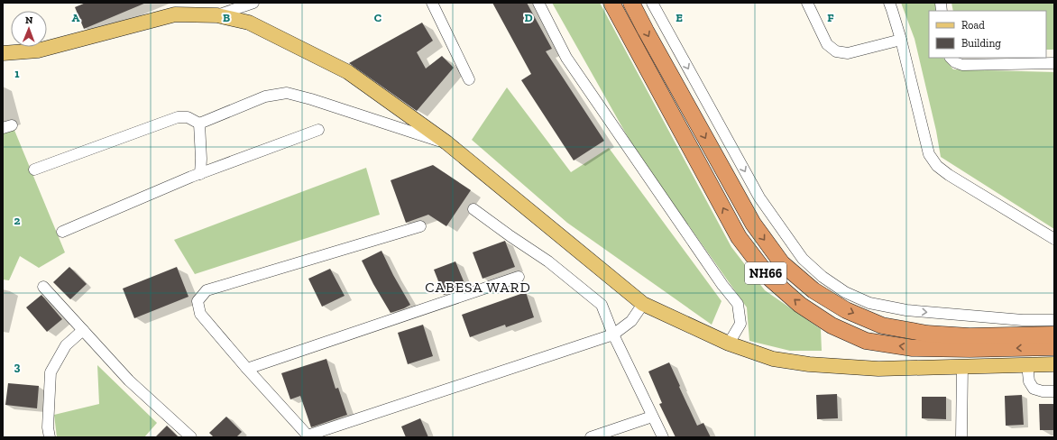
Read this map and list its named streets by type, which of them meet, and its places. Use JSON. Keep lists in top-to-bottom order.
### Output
{
  "streets": {
    "highway": ["NH66"]
  },
  "districts": ["CABESA WARD"],
  "legend": ["Road", "Building"],
  "north": "top",
  "grid": {
    "columns": [
      "A",
      "B",
      "C",
      "D",
      "E",
      "F"
    ],
    "rows": ["1", "2", "3"]
  }
}
